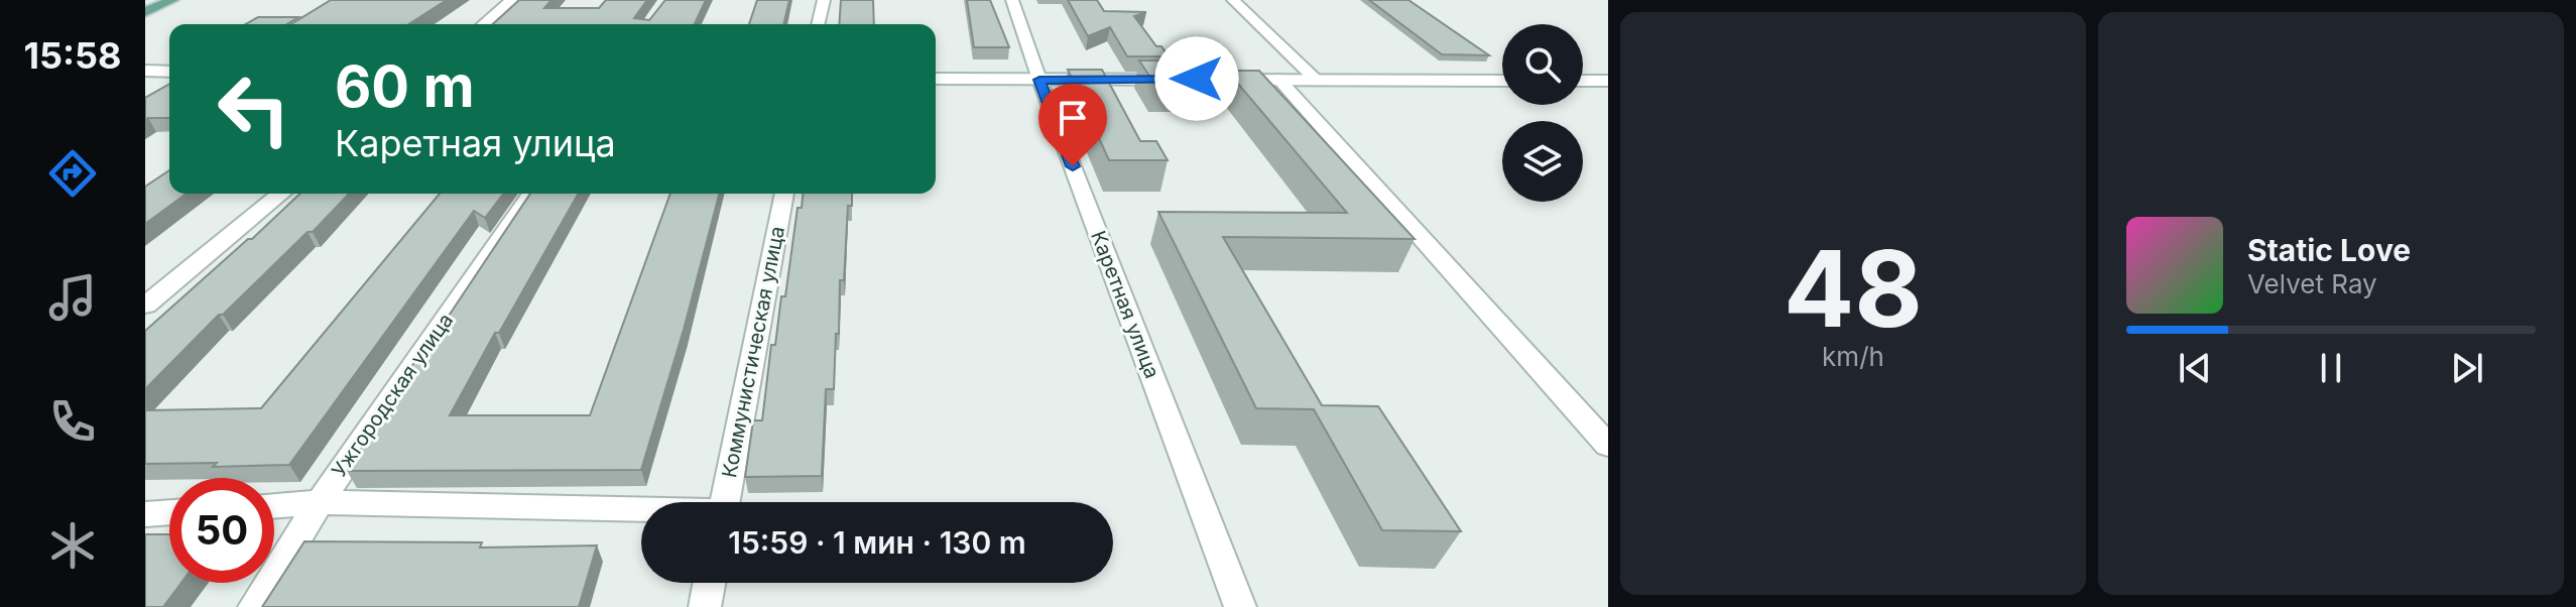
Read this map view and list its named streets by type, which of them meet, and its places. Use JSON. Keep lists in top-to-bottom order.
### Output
{
  "streets": {
    "street": ["Каретная улица", "Коммунистическая улица", "Ужгородская улица"]
  },
  "page": {
    "tabs": "15:58",
    "tile": ["48", "km/h"],
    "turn": ["60 m", "Каретная улица"],
    "song": ["Static Love", "Velvet Ray"],
    "limit": "50",
    "trip": "15:59 · 1 мин · 130 m"
  }
}
